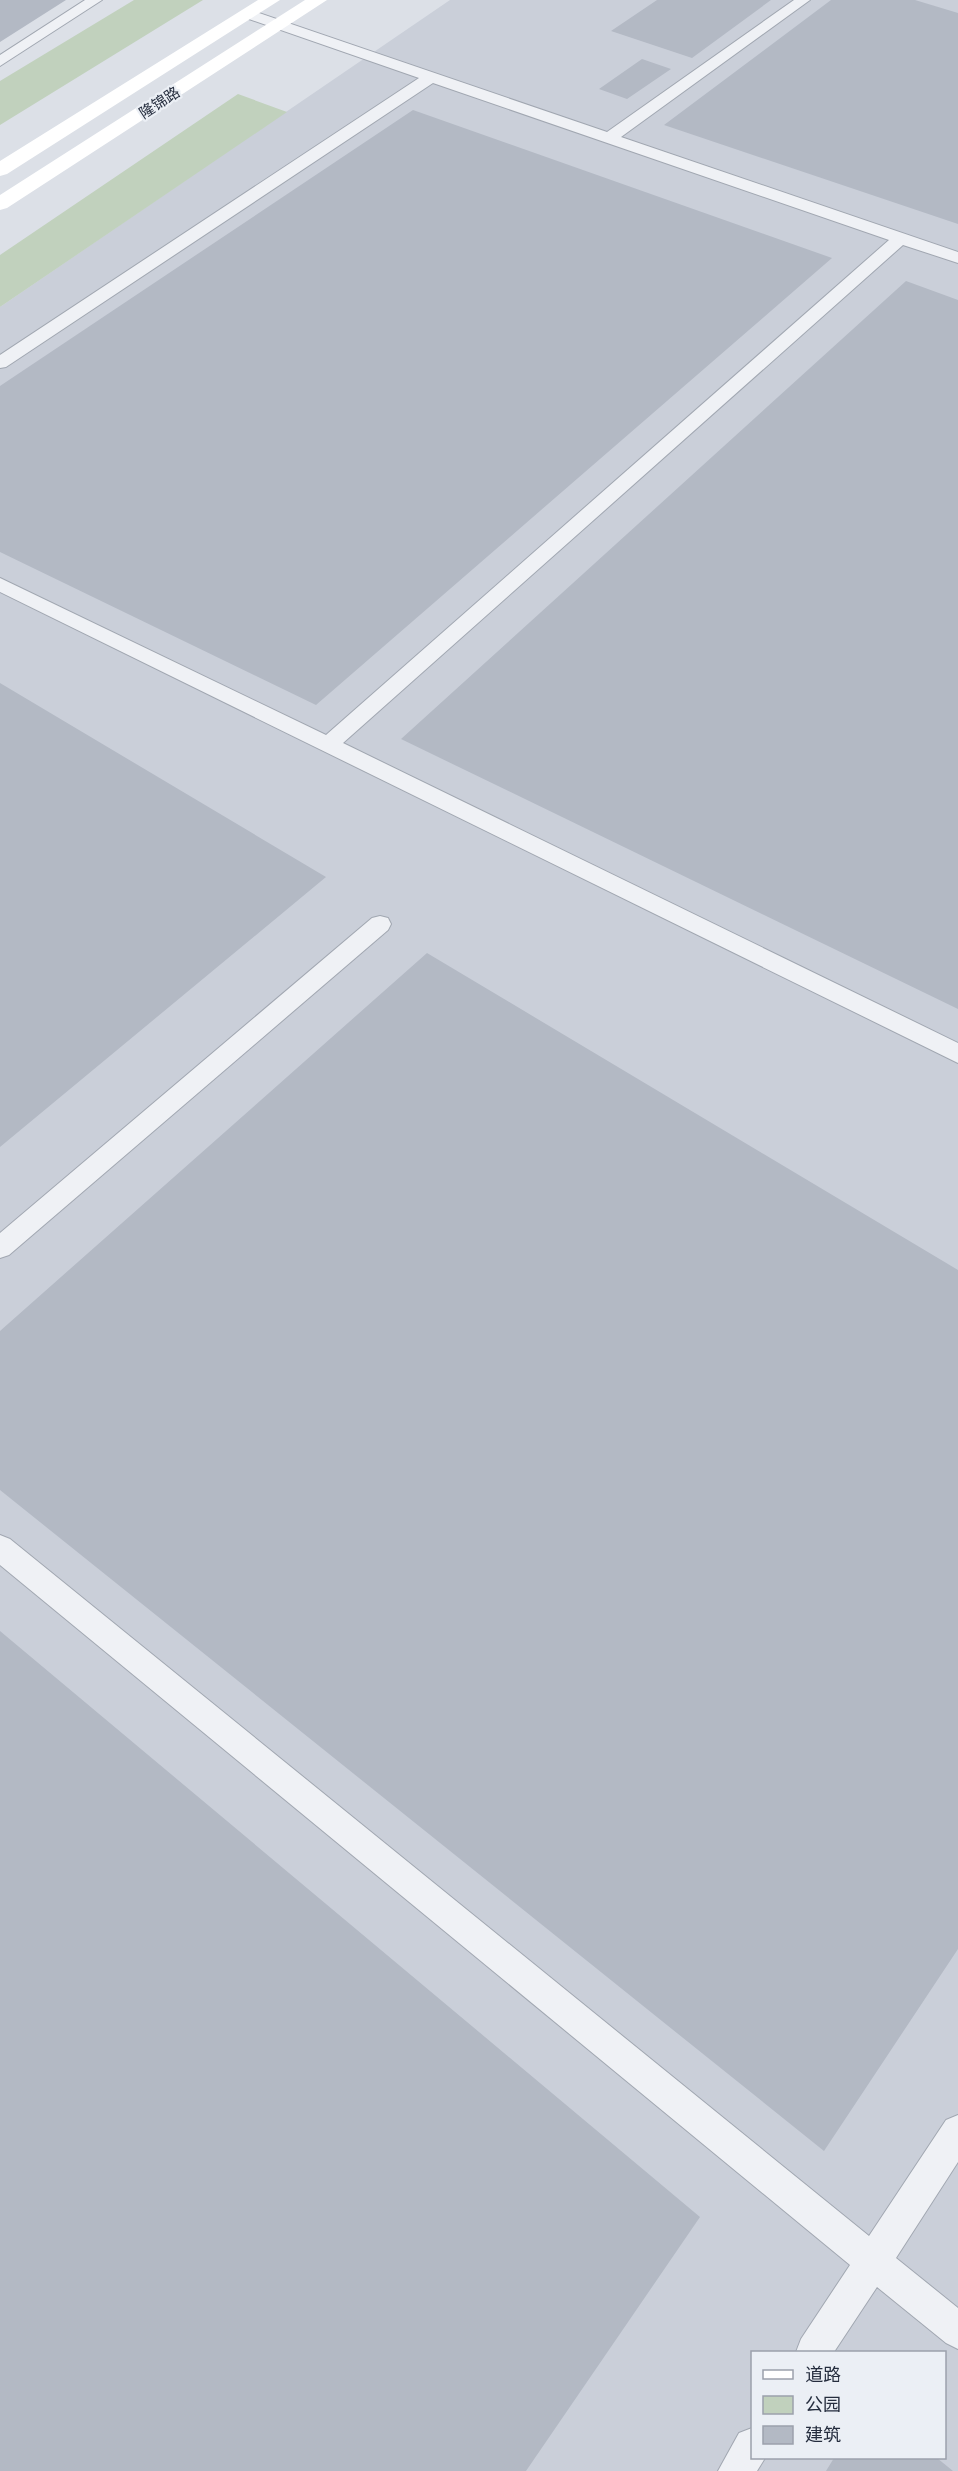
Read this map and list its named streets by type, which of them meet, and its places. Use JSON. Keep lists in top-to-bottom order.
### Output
{
  "streets": {
    "main road": ["隆锦路"]
  },
  "legend": ["道路", "公园", "建筑"]
}
